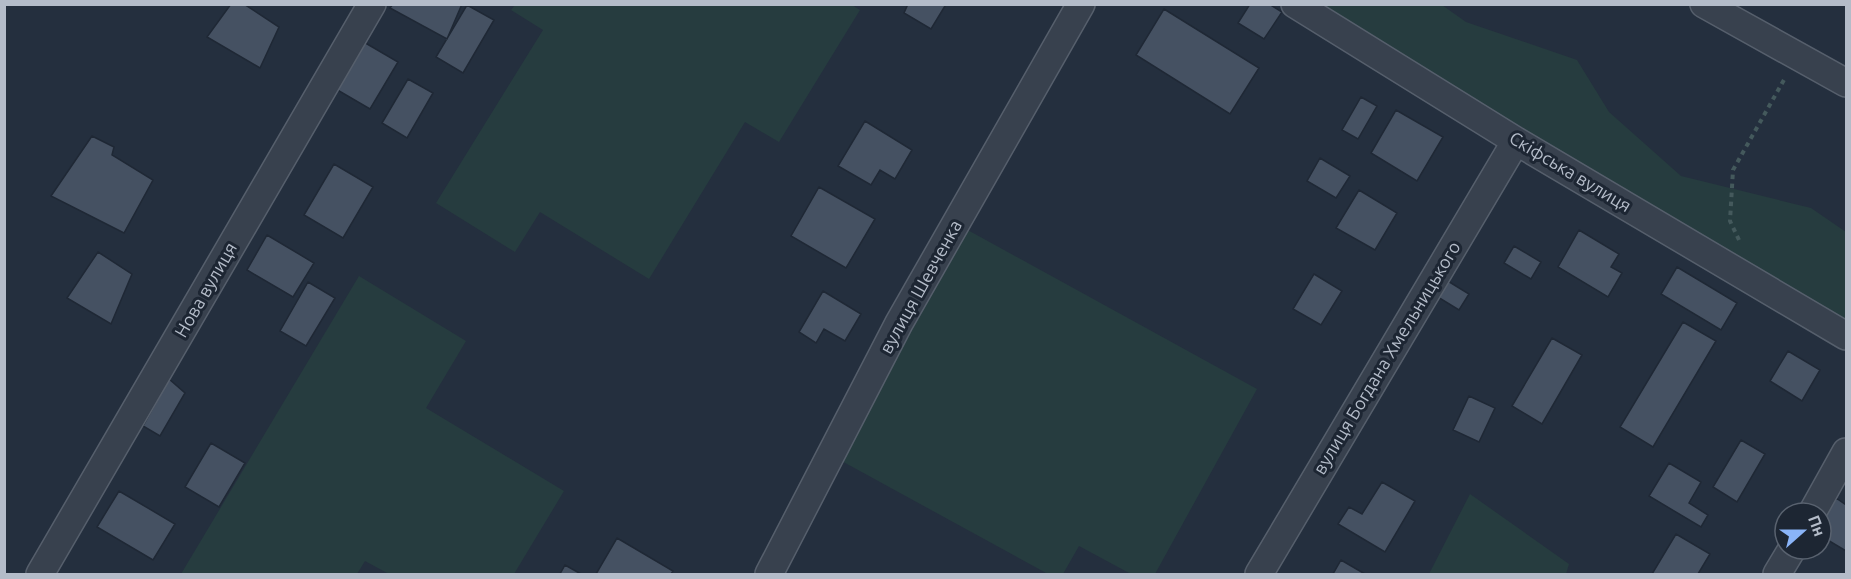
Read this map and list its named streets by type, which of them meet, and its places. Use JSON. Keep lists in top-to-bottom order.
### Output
{
  "streets": {
    "street": [
      "Скіфська вулиця",
      "вулиця Шевченка",
      "Нова вулиця",
      "вулиця Богдана Хмельницького"
    ]
  },
  "crossings": [
    ["Скіфська вулиця", "вулиця Богдана Хмельницького"]
  ],
  "north": "right"
}
